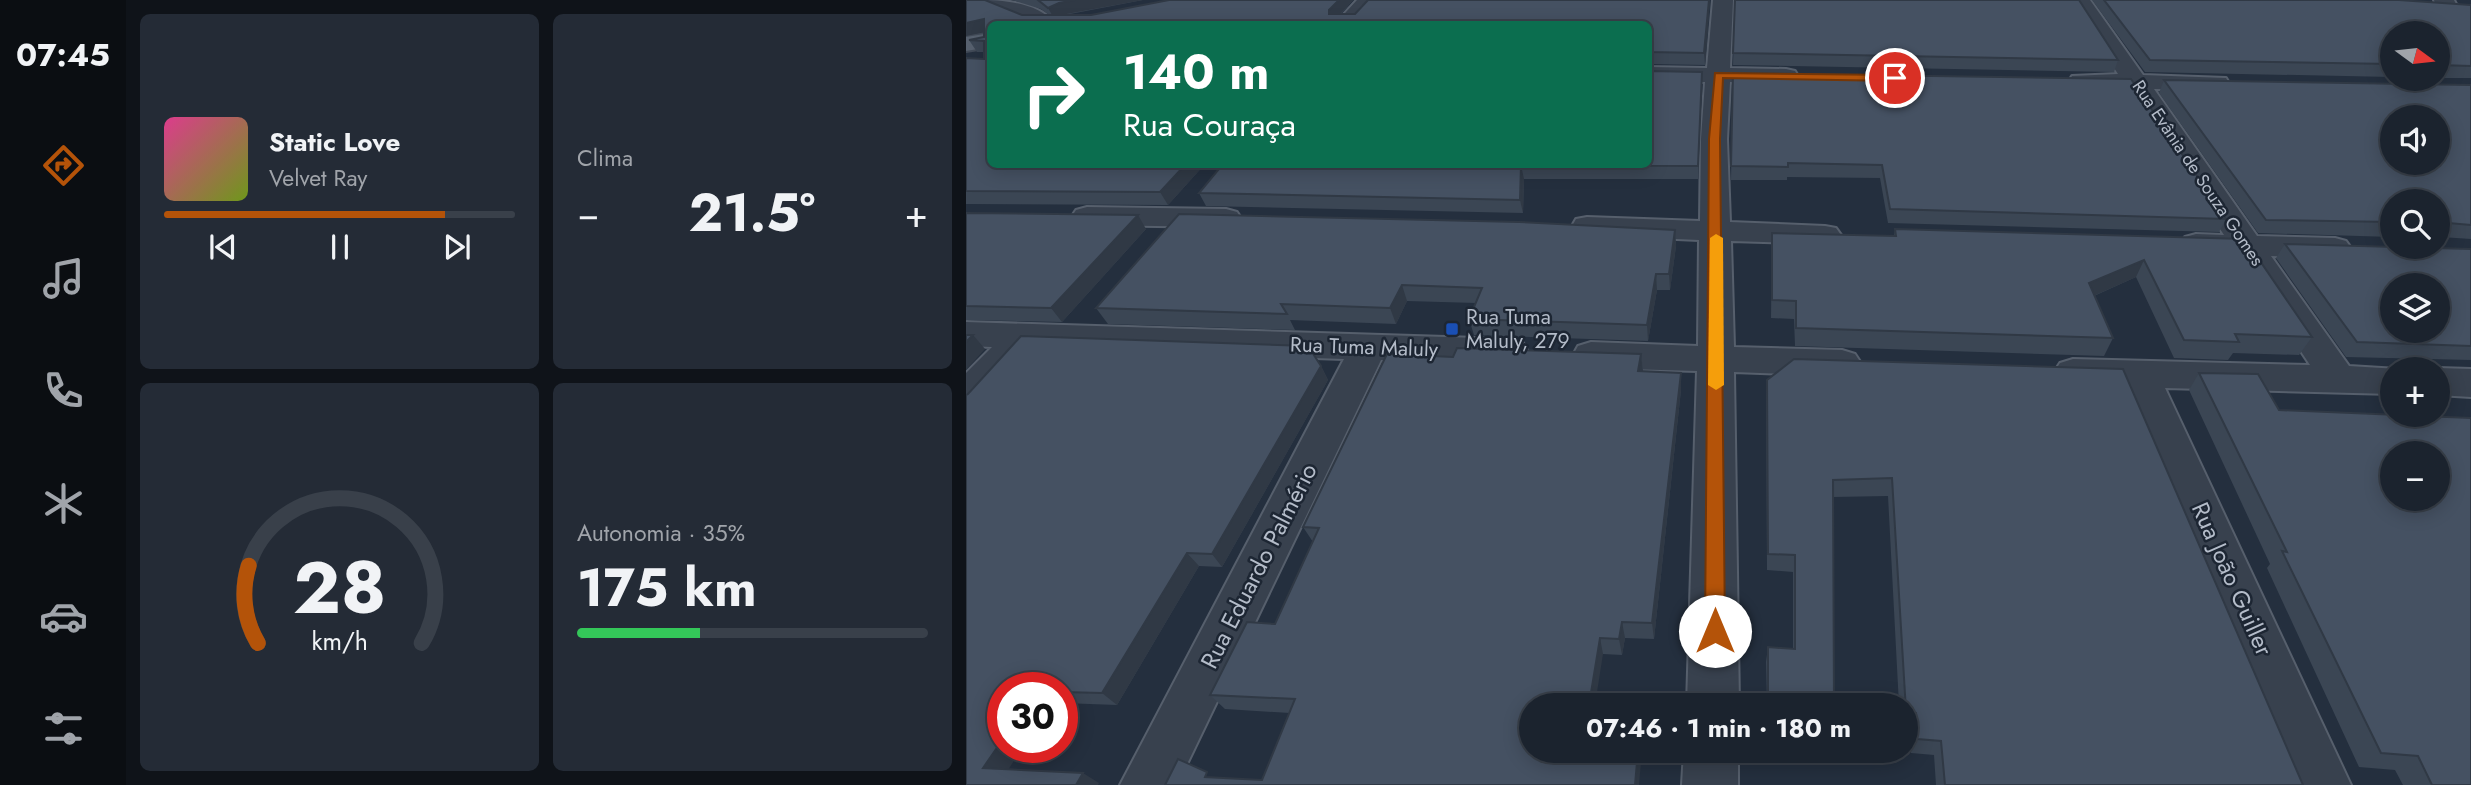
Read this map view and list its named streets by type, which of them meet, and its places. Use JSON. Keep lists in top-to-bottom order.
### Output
{
  "streets": {
    "street": [
      "Rua Evânia de Souza Gomes",
      "Rua Tuma Maluly",
      "Rua Eduardo Palmério",
      "Rua João Guiller"
    ]
  },
  "crossings": [
    ["Rua Tuma Maluly", "Rua Eduardo Palmério"]
  ],
  "places": {
    "transit": ["Rua Tuma Maluly, 279"]
  },
  "north": "right",
  "page": {
    "tabs": "07:45",
    "tile": [
      "Clima",
      ["Autonomia · 35%", "175 km"]
    ],
    "map_buttons": ["+", "−"],
    "turn": ["140 m", "Rua Couraça"],
    "song": ["Static Love", "Velvet Ray"],
    "heat": ["−", "21.5°", "+"],
    "limit": "30",
    "trip": "07:46 · 1 min · 180 m",
    "gauge": ["28", "km/h"]
  }
}
